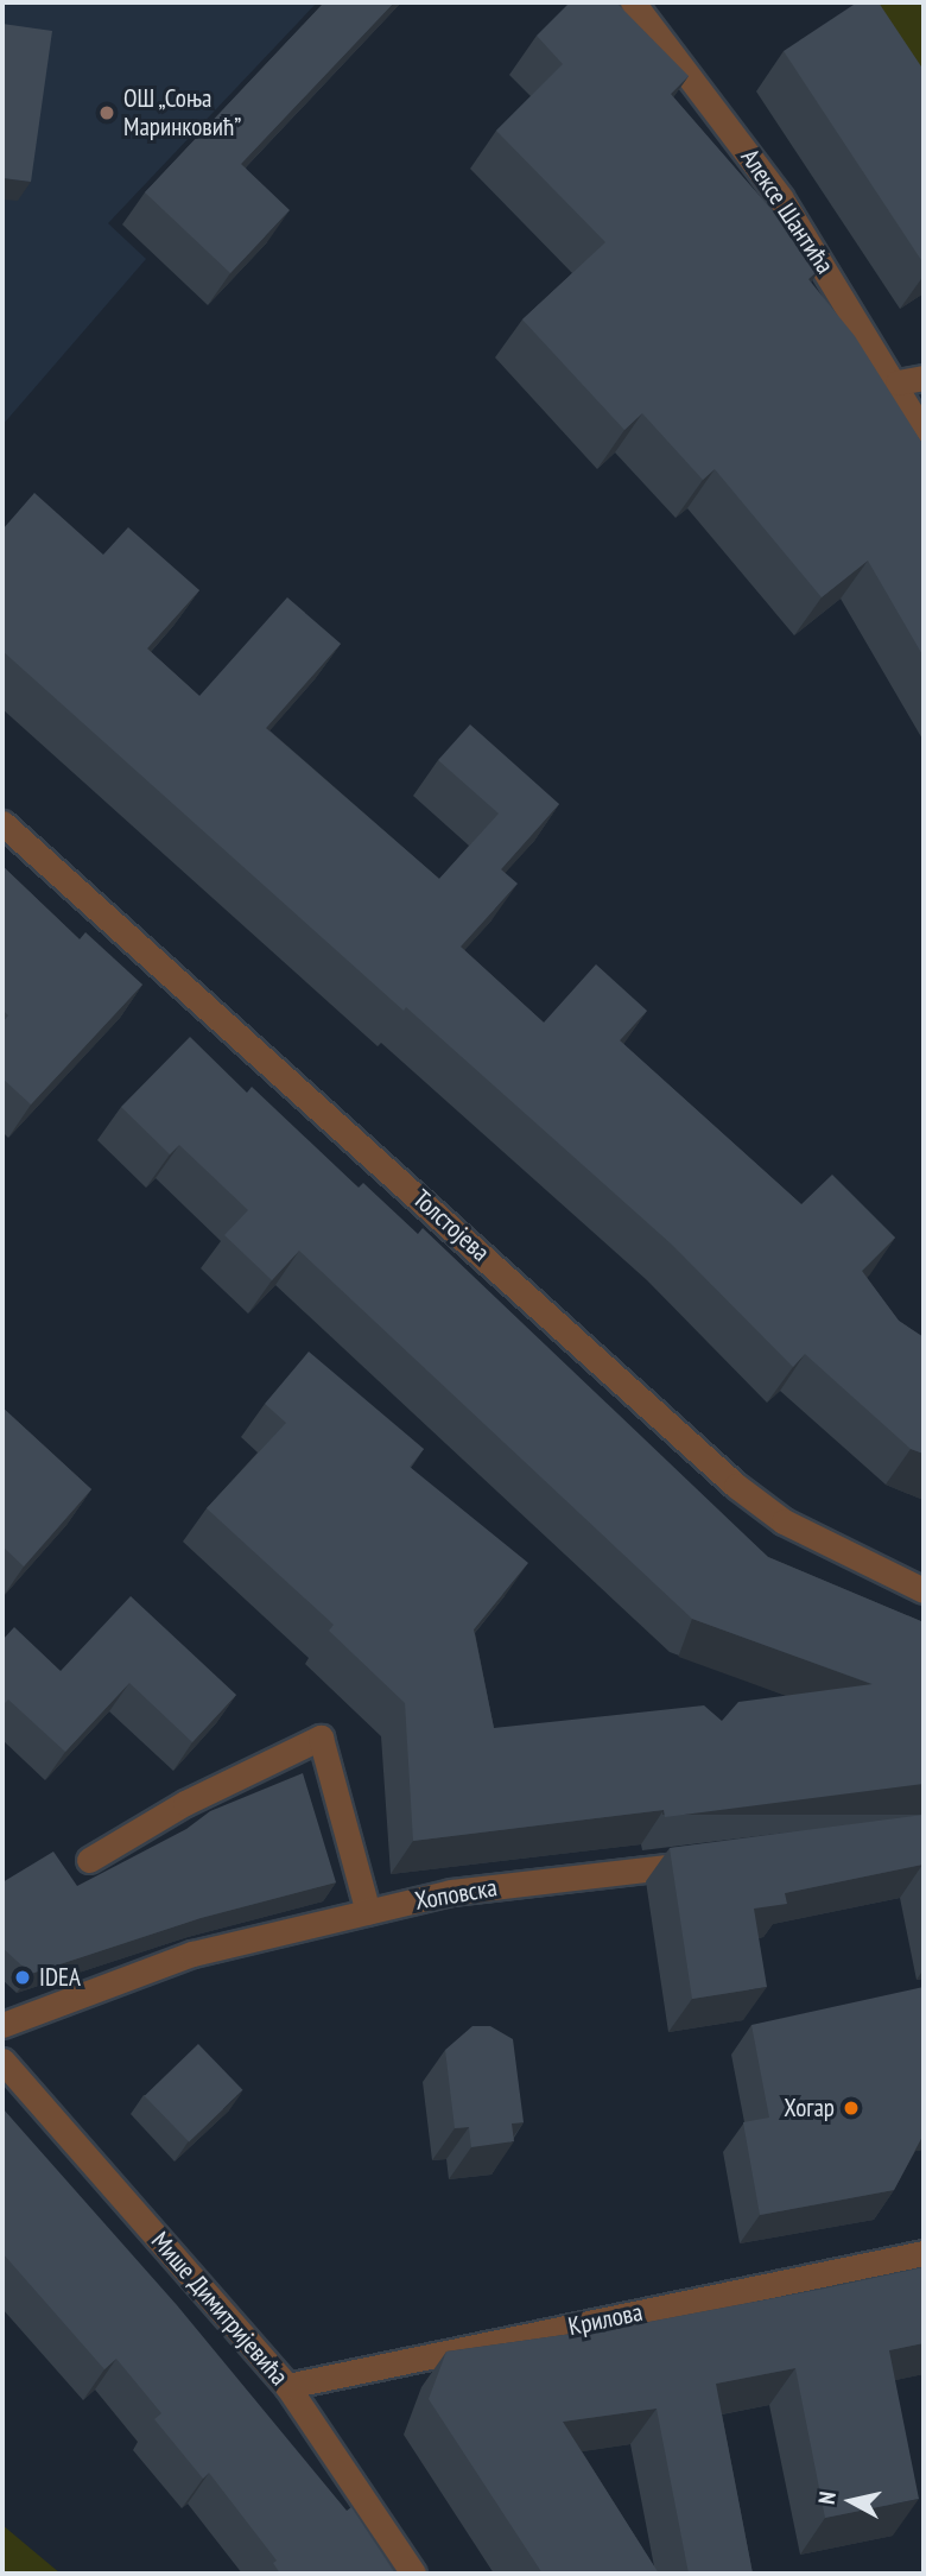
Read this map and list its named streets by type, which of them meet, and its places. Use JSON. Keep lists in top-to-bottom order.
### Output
{
  "streets": {
    "street": [
      "Алексе Шантића",
      "Толстојева",
      "Хоповска",
      "Мише Димитријевића",
      "Крилова"
    ]
  },
  "crossings": [
    ["Мише Димитријевића", "Крилова"]
  ],
  "places": ["ОШ „Соња Маринковић”", "IDEA", "Хогар"],
  "north": "left"
}
